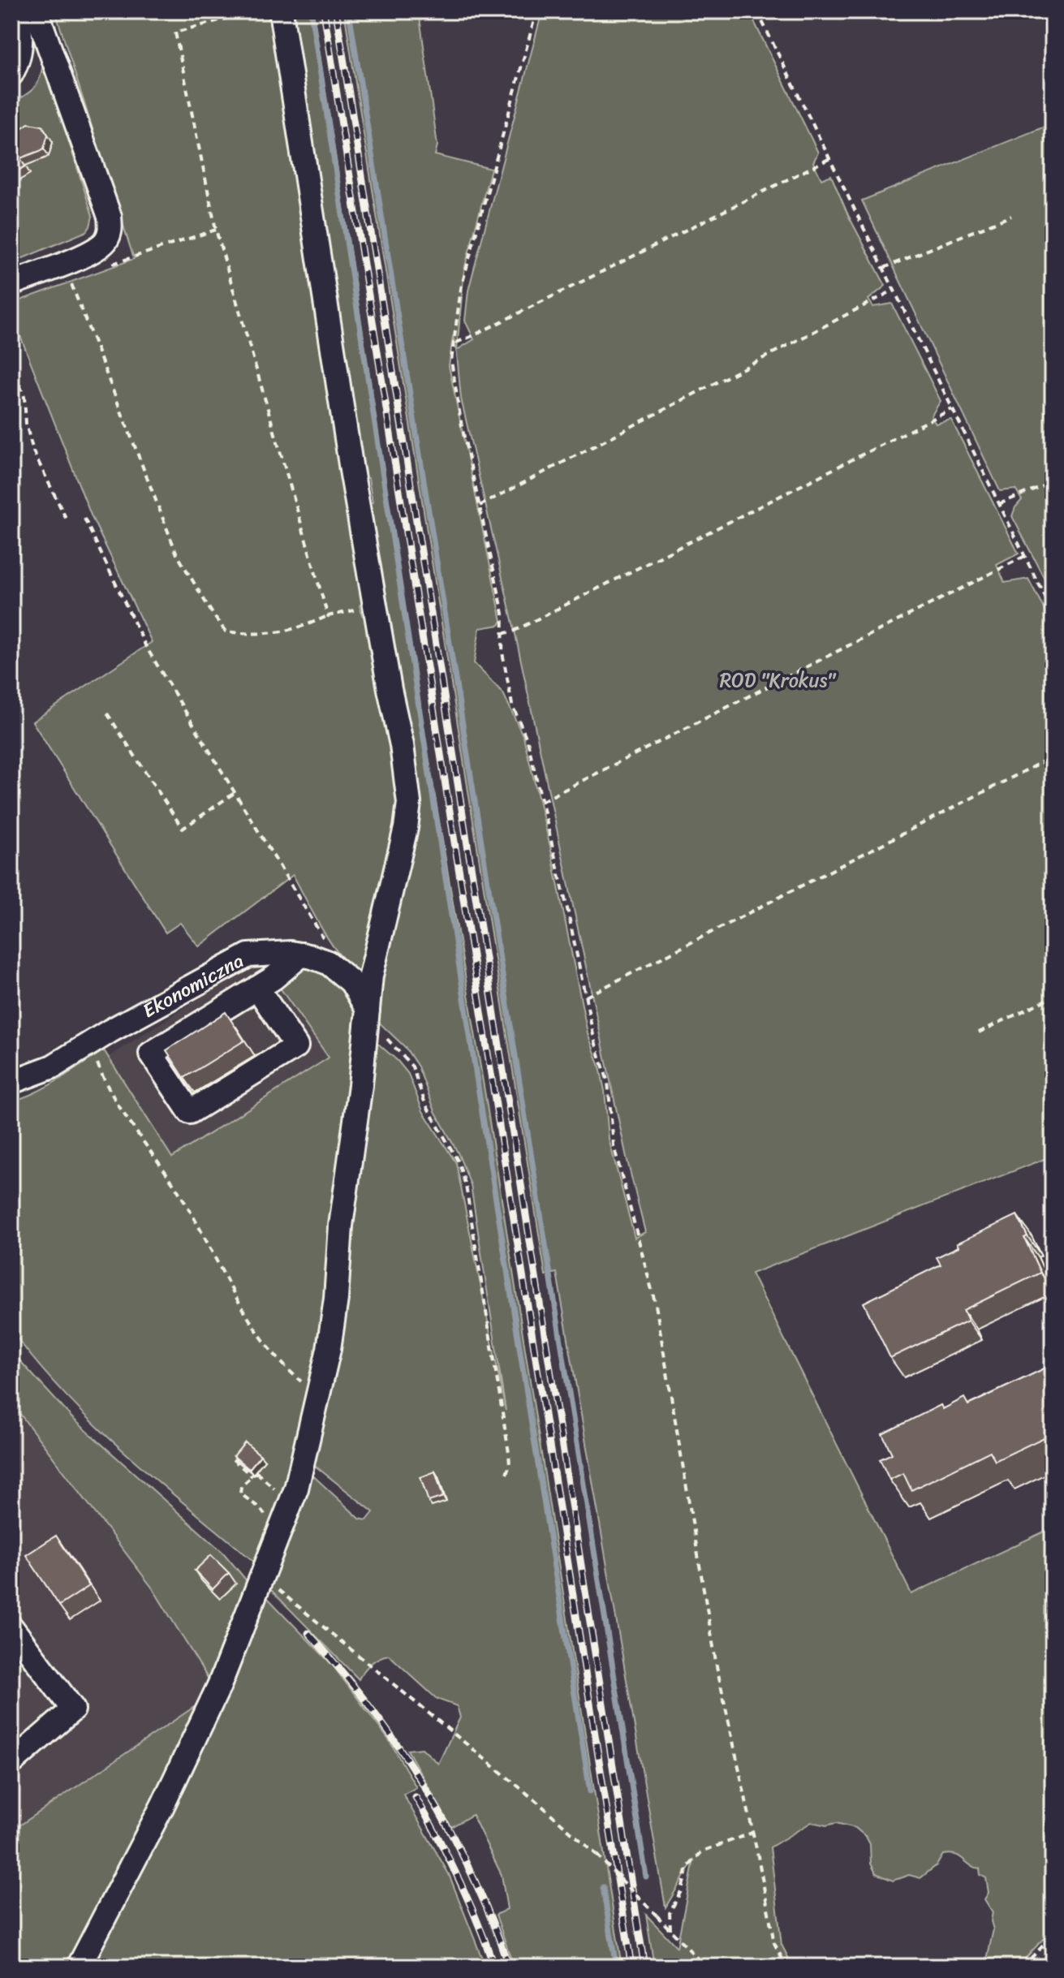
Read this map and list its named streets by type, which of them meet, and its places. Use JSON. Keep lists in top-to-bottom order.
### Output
{
  "streets": {
    "street": ["Ekonomiczna"]
  },
  "parks": ["ROD \"Krokus\""]
}
